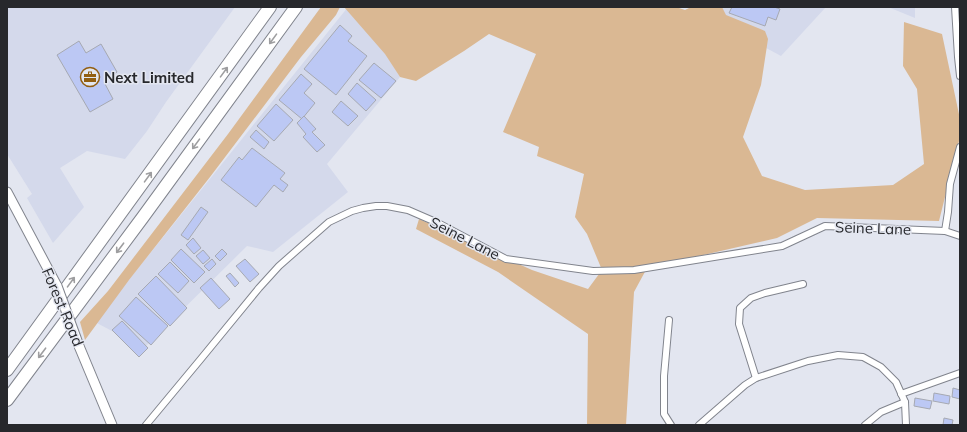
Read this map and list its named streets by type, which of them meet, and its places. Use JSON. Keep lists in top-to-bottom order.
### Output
{
  "streets": {
    "street": ["Seine Lane", "Forest Road"]
  },
  "places": {
    "office": ["Next Limited"]
  }
}
